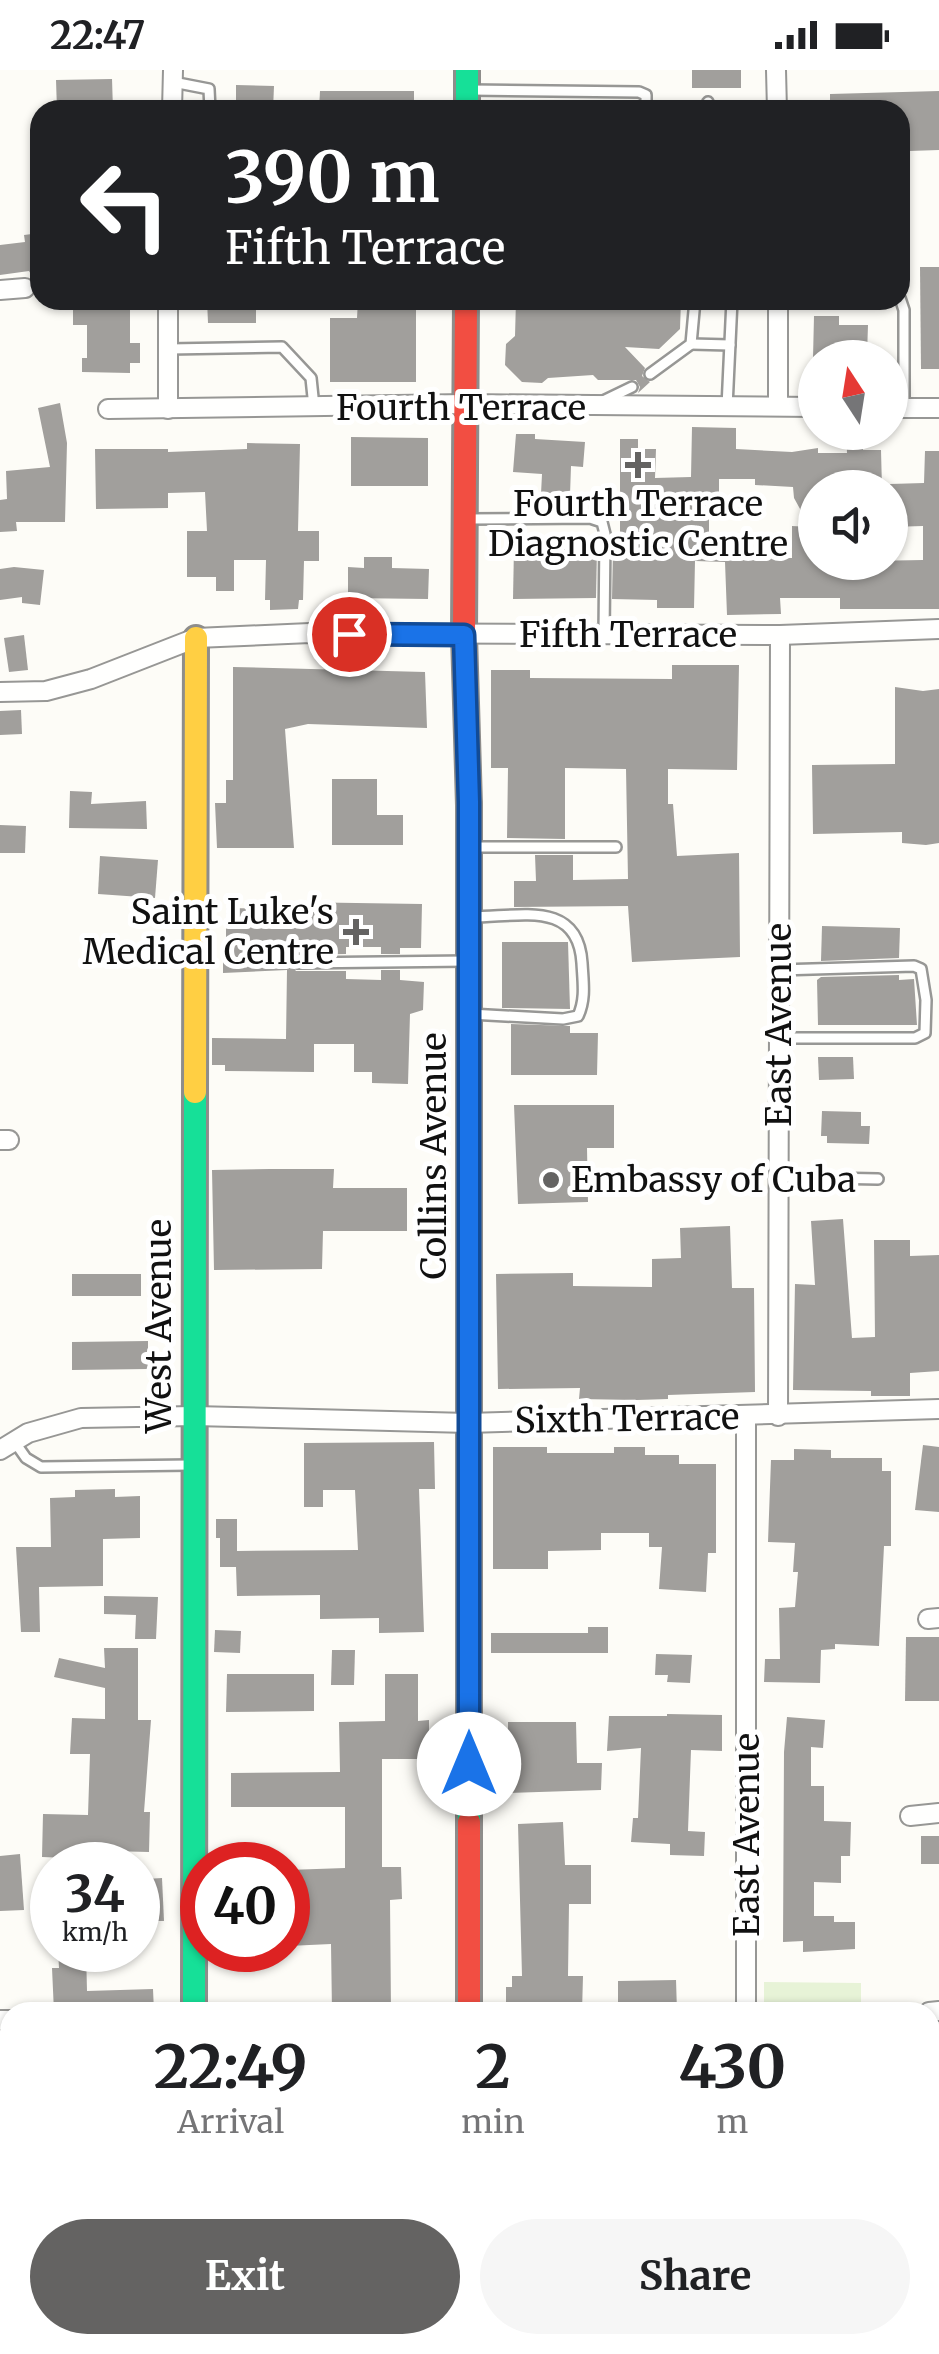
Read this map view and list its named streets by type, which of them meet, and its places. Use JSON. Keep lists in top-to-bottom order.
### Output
{
  "streets": {
    "street": [
      "Fourth Terrace",
      "Fifth Terrace",
      "East Avenue",
      "Collins Avenue",
      "West Avenue",
      "Sixth Terrace"
    ]
  },
  "crossings": [
    ["Fourth Terrace", "Collins Avenue"],
    ["Fifth Terrace", "East Avenue"],
    ["Fifth Terrace", "Collins Avenue"],
    ["Fifth Terrace", "West Avenue"],
    ["East Avenue", "Sixth Terrace"],
    ["Collins Avenue", "Sixth Terrace"],
    ["West Avenue", "Sixth Terrace"]
  ],
  "places": {
    "health": ["Fourth Terrace Diagnostic Centre", "Saint Luke's Medical Centre"],
    "other": ["Embassy of Cuba"]
  },
  "north": "top",
  "page": {
    "status": "22:47",
    "turn": ["390 m", "Fifth Terrace"],
    "speed": "34 km/h",
    "limit": "40",
    "eta": [
      "22:49",
      "Arrival",
      "2",
      "min",
      "430",
      "m"
    ],
    "buttons": ["Exit", "Share"]
  }
}
